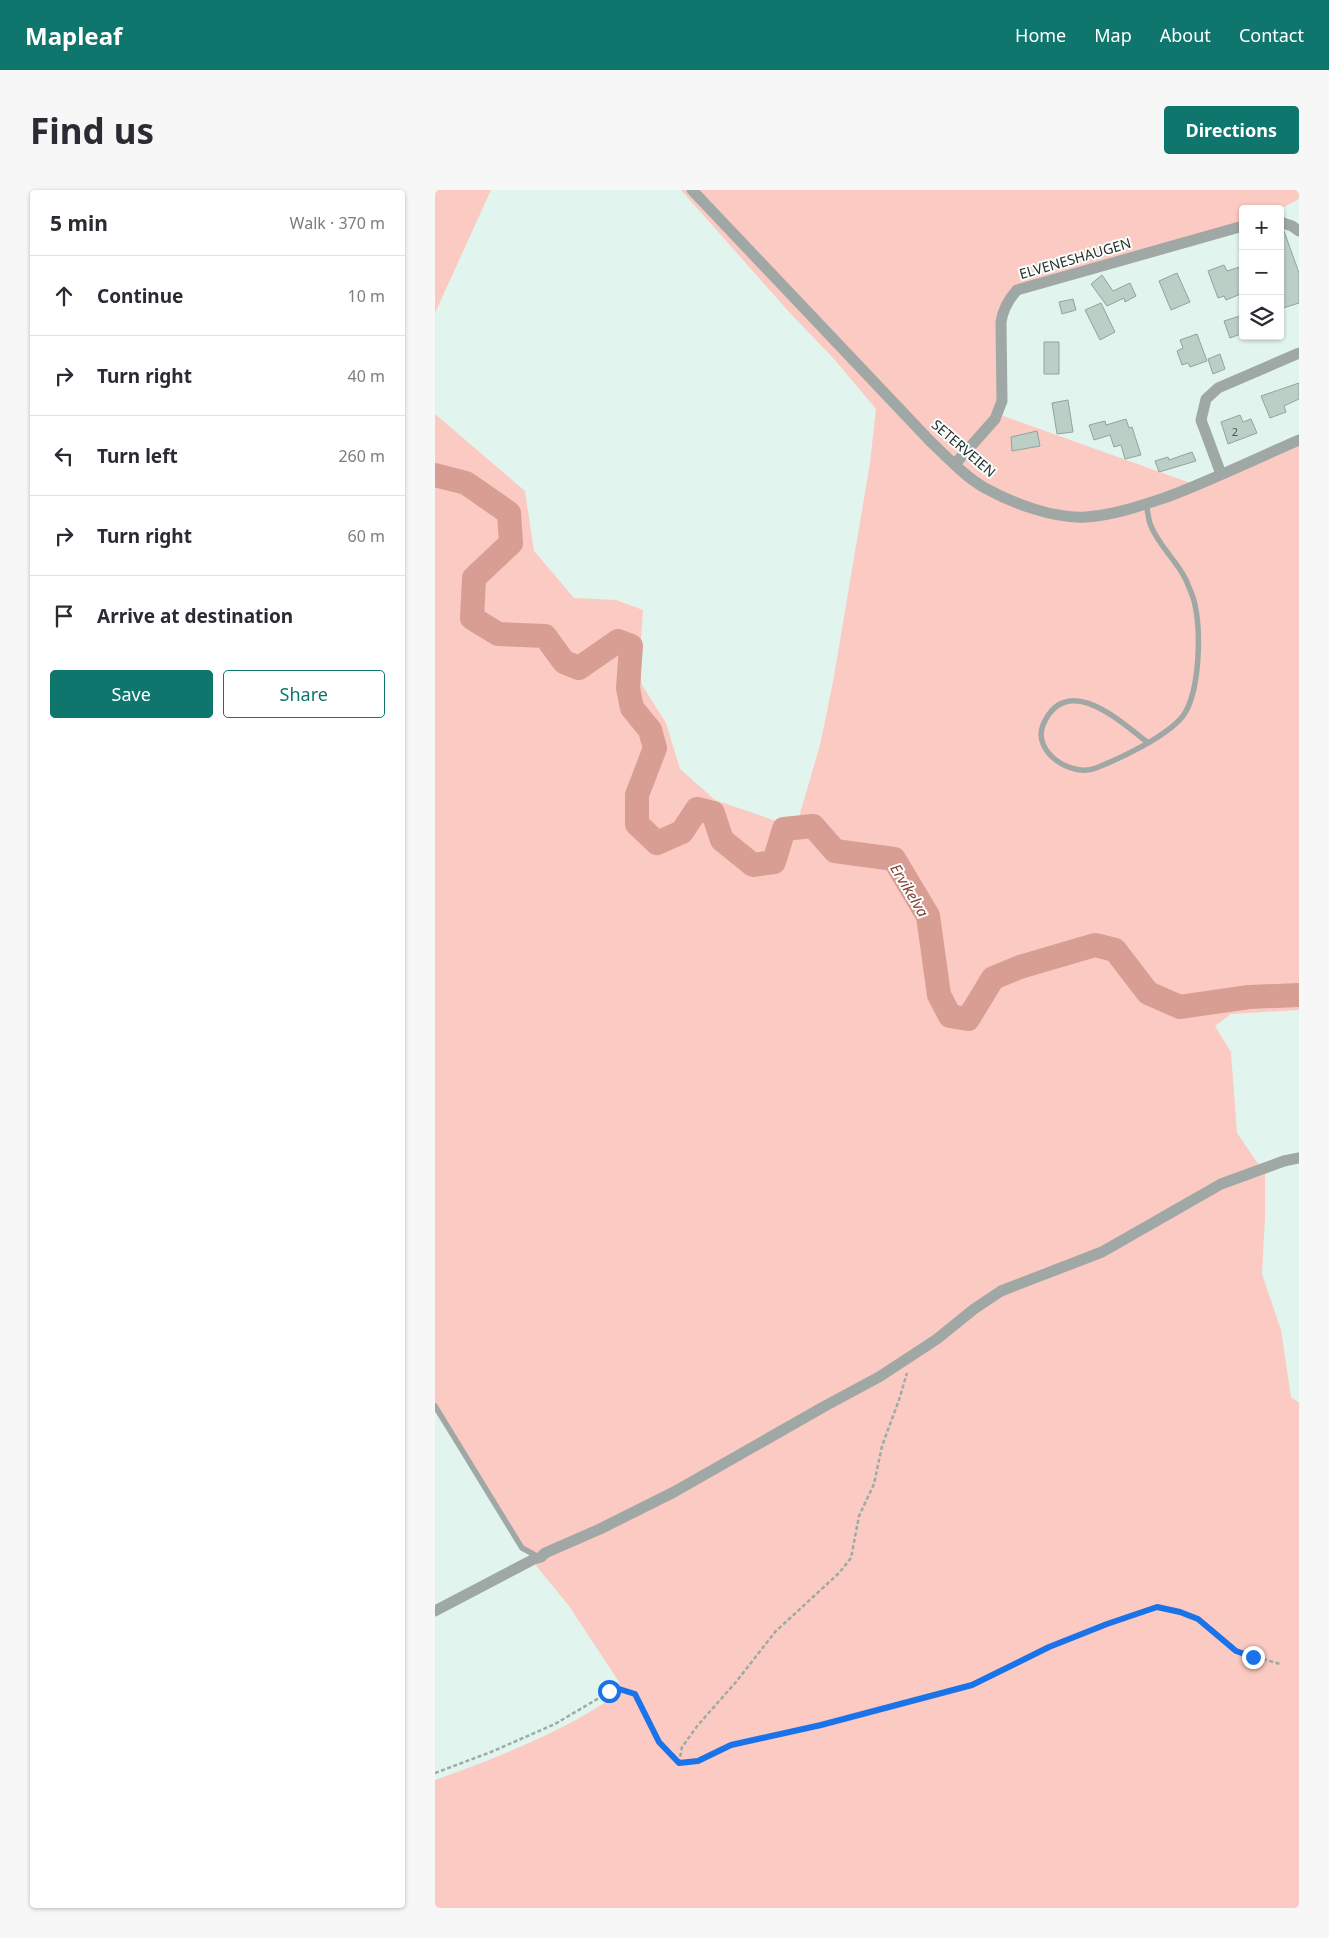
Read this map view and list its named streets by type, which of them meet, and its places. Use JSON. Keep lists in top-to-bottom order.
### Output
{
  "streets": {
    "street": ["ELVENESHAUGEN", "SETERVEIEN"]
  },
  "crossings": [
    ["ELVENESHAUGEN", "SETERVEIEN"]
  ],
  "water": ["Ervikelva"],
  "house_numbers": ["2"],
  "page": {
    "header": "Mapleaf",
    "nav": [
      "Home",
      "Map",
      "About",
      "Contact"
    ],
    "buttons": [
      "Directions",
      ["Save", "Share"]
    ],
    "title": "Find us",
    "heading": ["5 min", "Walk · 370 m"],
    "map_buttons": ["+", "−"],
    "list": [
      ["Continue", "10 m"],
      ["Turn right", "40 m"],
      ["Turn left", "260 m"],
      ["Turn right", "60 m"],
      "Arrive at destination"
    ]
  }
}
